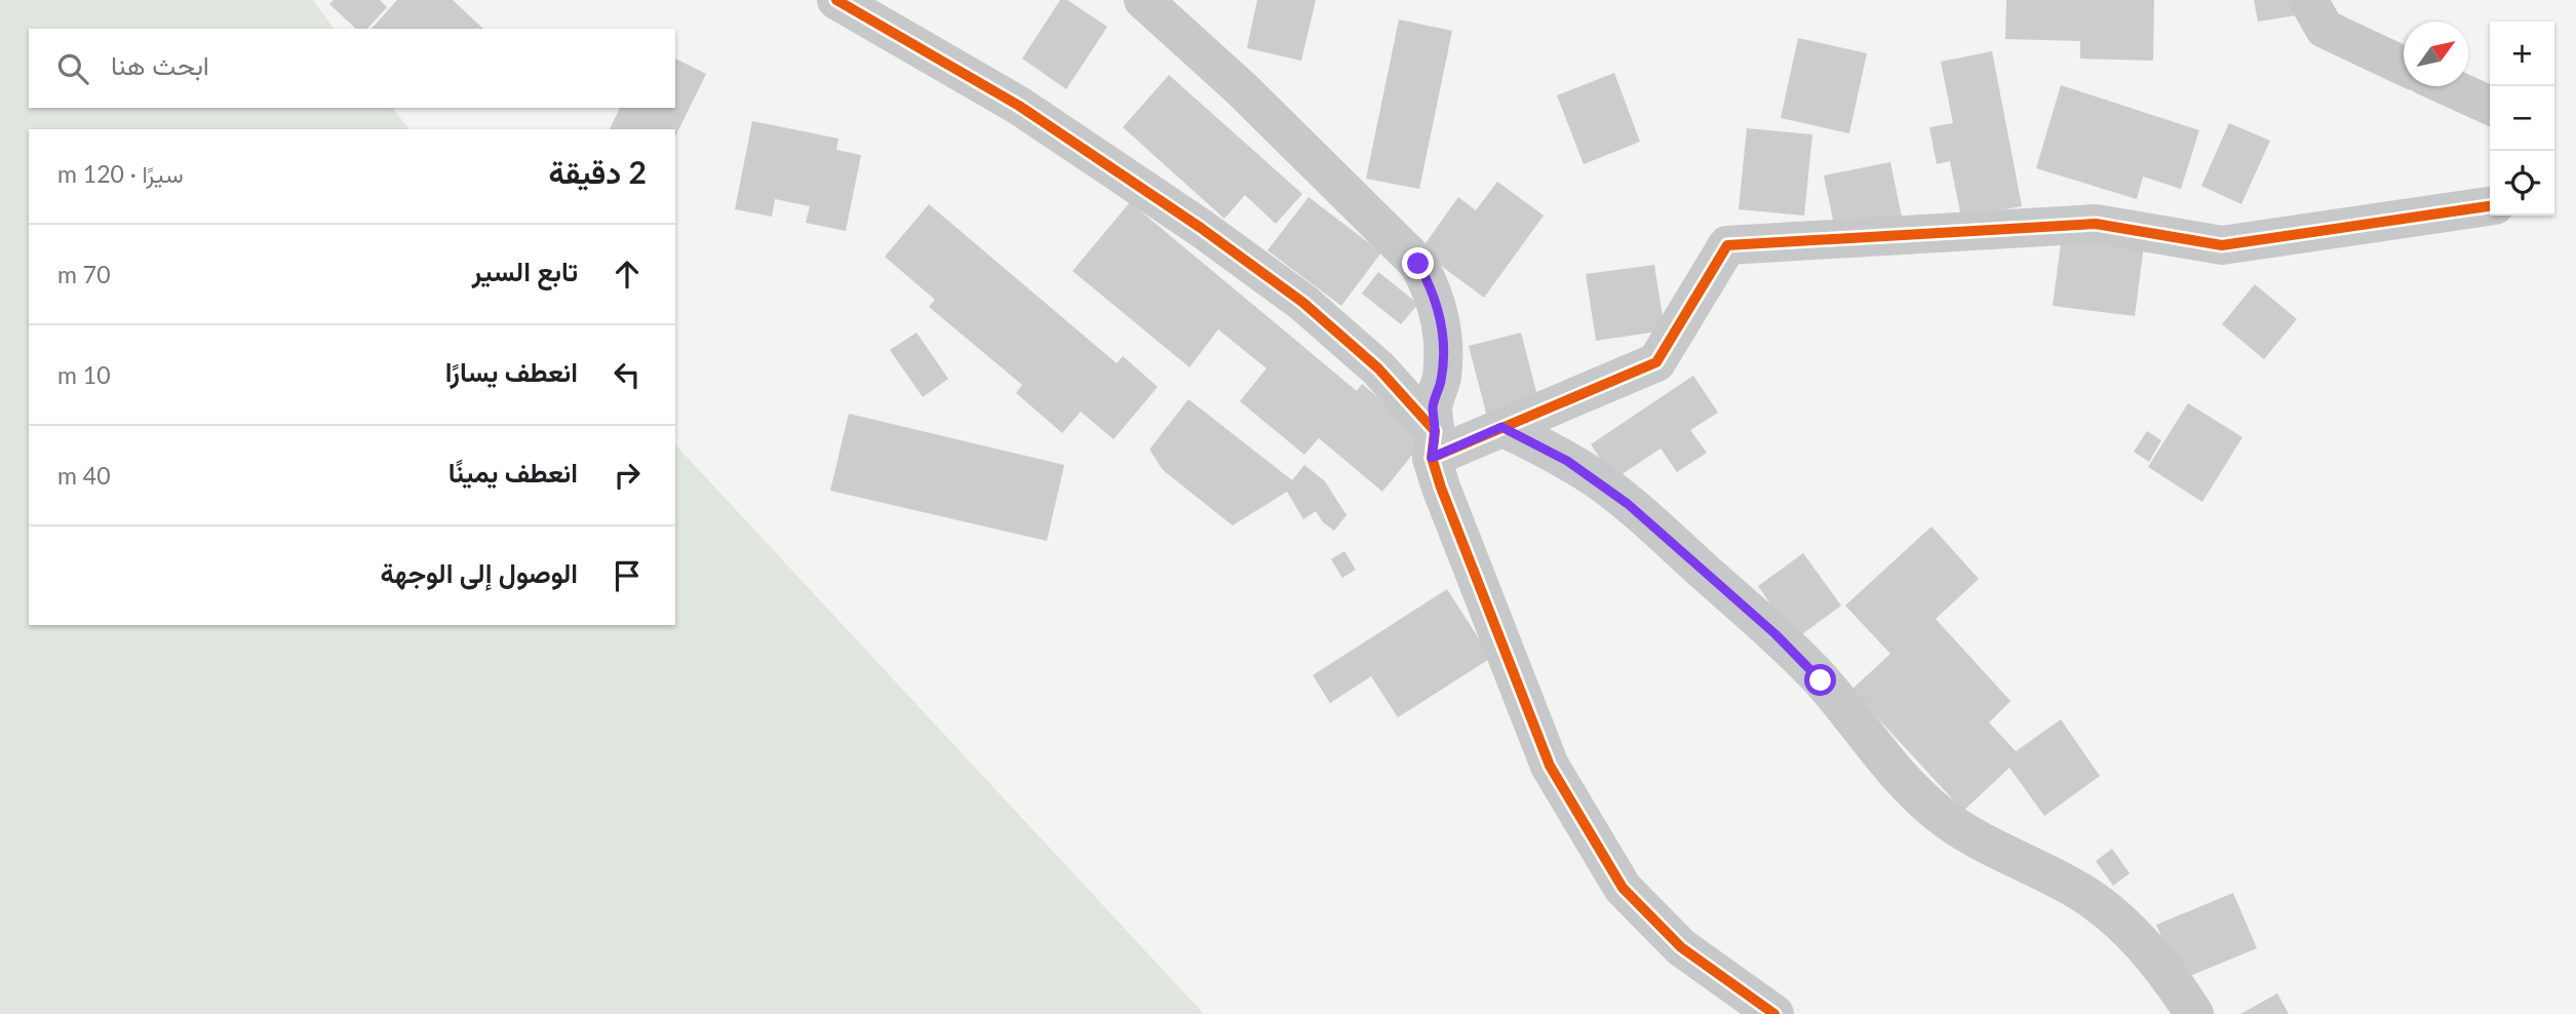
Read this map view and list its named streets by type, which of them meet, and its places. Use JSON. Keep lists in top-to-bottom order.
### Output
{
  "north": "top right",
  "page": {
    "map_buttons": ["+", "−"],
    "search": "ابحث هنا",
    "heading": ["2 دقيقة", "سيرًا · 120 m"],
    "list": [
      ["تابع السير", "70 m"],
      ["انعطف يسارًا", "10 m"],
      ["انعطف يمينًا", "40 m"],
      "الوصول إلى الوجهة"
    ]
  }
}
